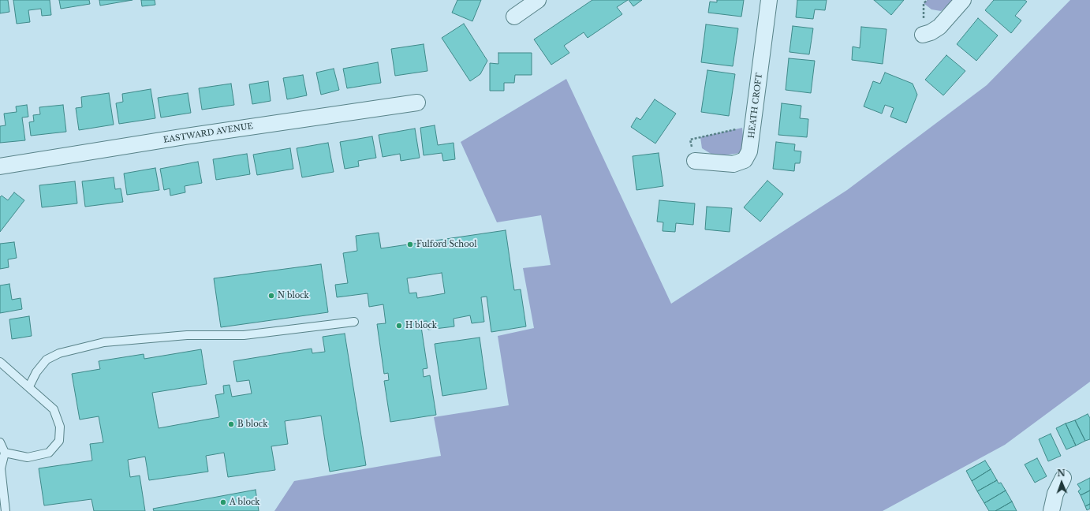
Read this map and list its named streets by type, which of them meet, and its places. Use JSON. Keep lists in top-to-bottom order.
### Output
{
  "streets": {
    "street": ["HEATH CROFT", "EASTWARD AVENUE"]
  },
  "places": [
    "Fulford School",
    "N block",
    "H block",
    "B block",
    "A block"
  ],
  "north": "top"
}
